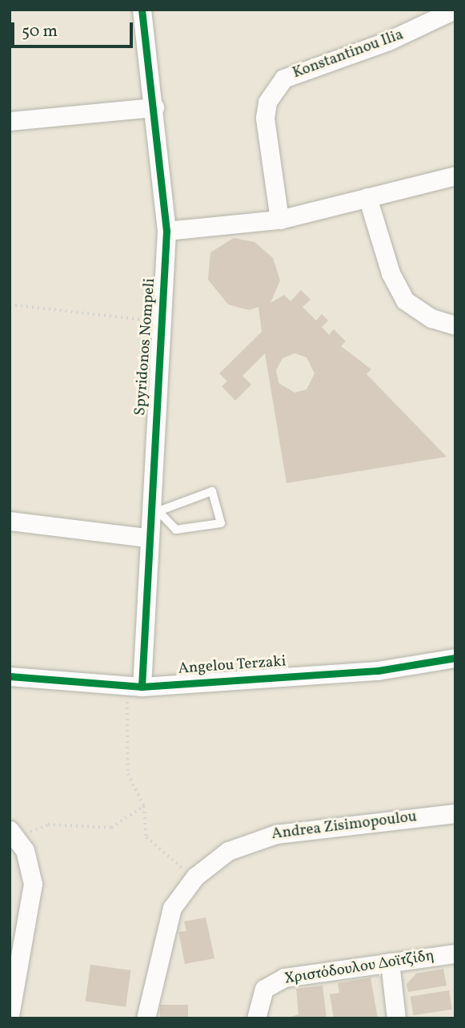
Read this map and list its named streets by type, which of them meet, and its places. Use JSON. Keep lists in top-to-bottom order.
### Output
{
  "streets": {
    "street": [
      "Konstantinou Ilia",
      "Spyridonos Nompeli",
      "Angelou Terzaki",
      "Andrea Zisimopoulou",
      "Χριστόδουλου Δοϊτζίδη"
    ]
  },
  "crossings": [
    ["Spyridonos Nompeli", "Angelou Terzaki"]
  ],
  "scale_bar": "50 m"
}
